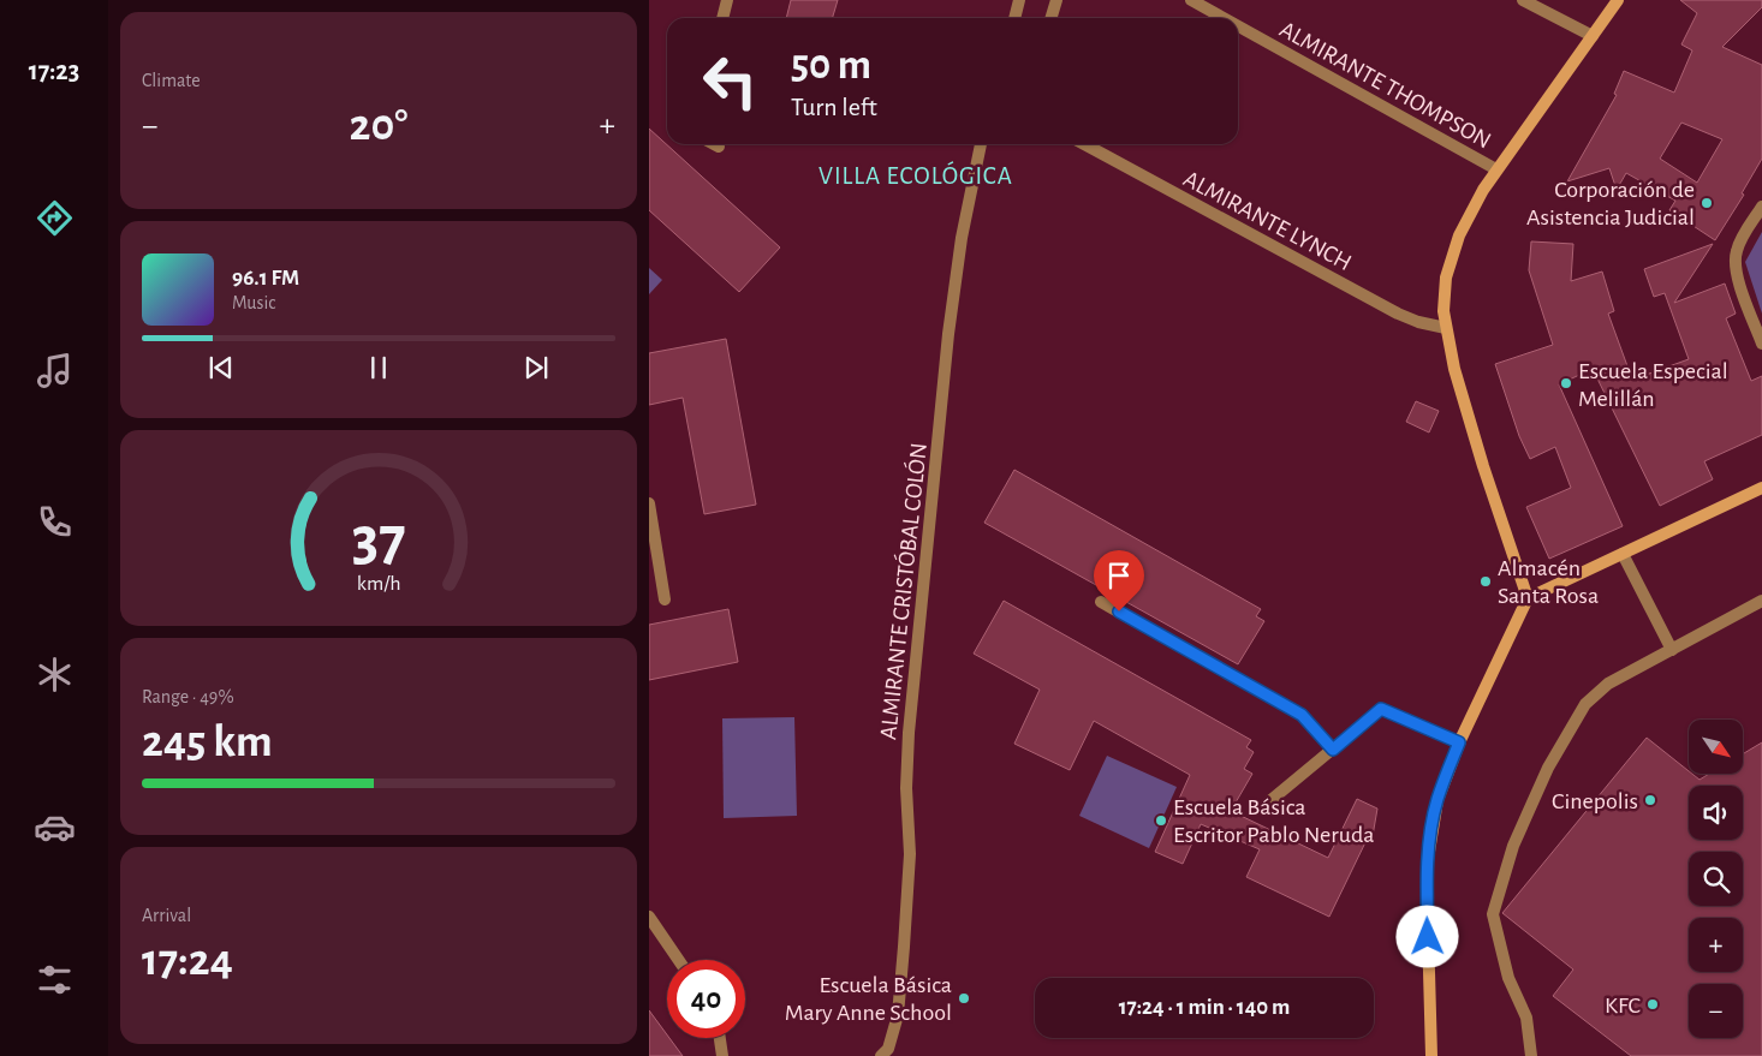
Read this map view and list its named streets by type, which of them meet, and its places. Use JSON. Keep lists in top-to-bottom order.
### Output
{
  "streets": {
    "street": ["ALMIRANTE THOMPSON", "ALMIRANTE LYNCH", "ALMIRANTE CRISTÓBAL COLÓN"]
  },
  "districts": ["VILLA ECOLÓGICA"],
  "places": [
    "Corporación de Asistencia Judicial",
    "Escuela Especial Melillán",
    "Almacén Santa Rosa",
    "Cinepolis",
    "Escuela Básica Escritor Pablo Neruda",
    "Escuela Básica Mary Anne School",
    "KFC"
  ],
  "north": "bottom right",
  "page": {
    "tabs": "17:23",
    "tile": [
      "Climate",
      ["Range · 49%", "245 km"],
      ["Arrival", "17:24"]
    ],
    "turn": ["50 m", "Turn left"],
    "heat": ["−", "20°", "+"],
    "song": ["96.1 FM", "Music"],
    "map_buttons": ["+", "−"],
    "limit": "40",
    "trip": "17:24 · 1 min · 140 m",
    "gauge": ["37", "km/h"]
  }
}
